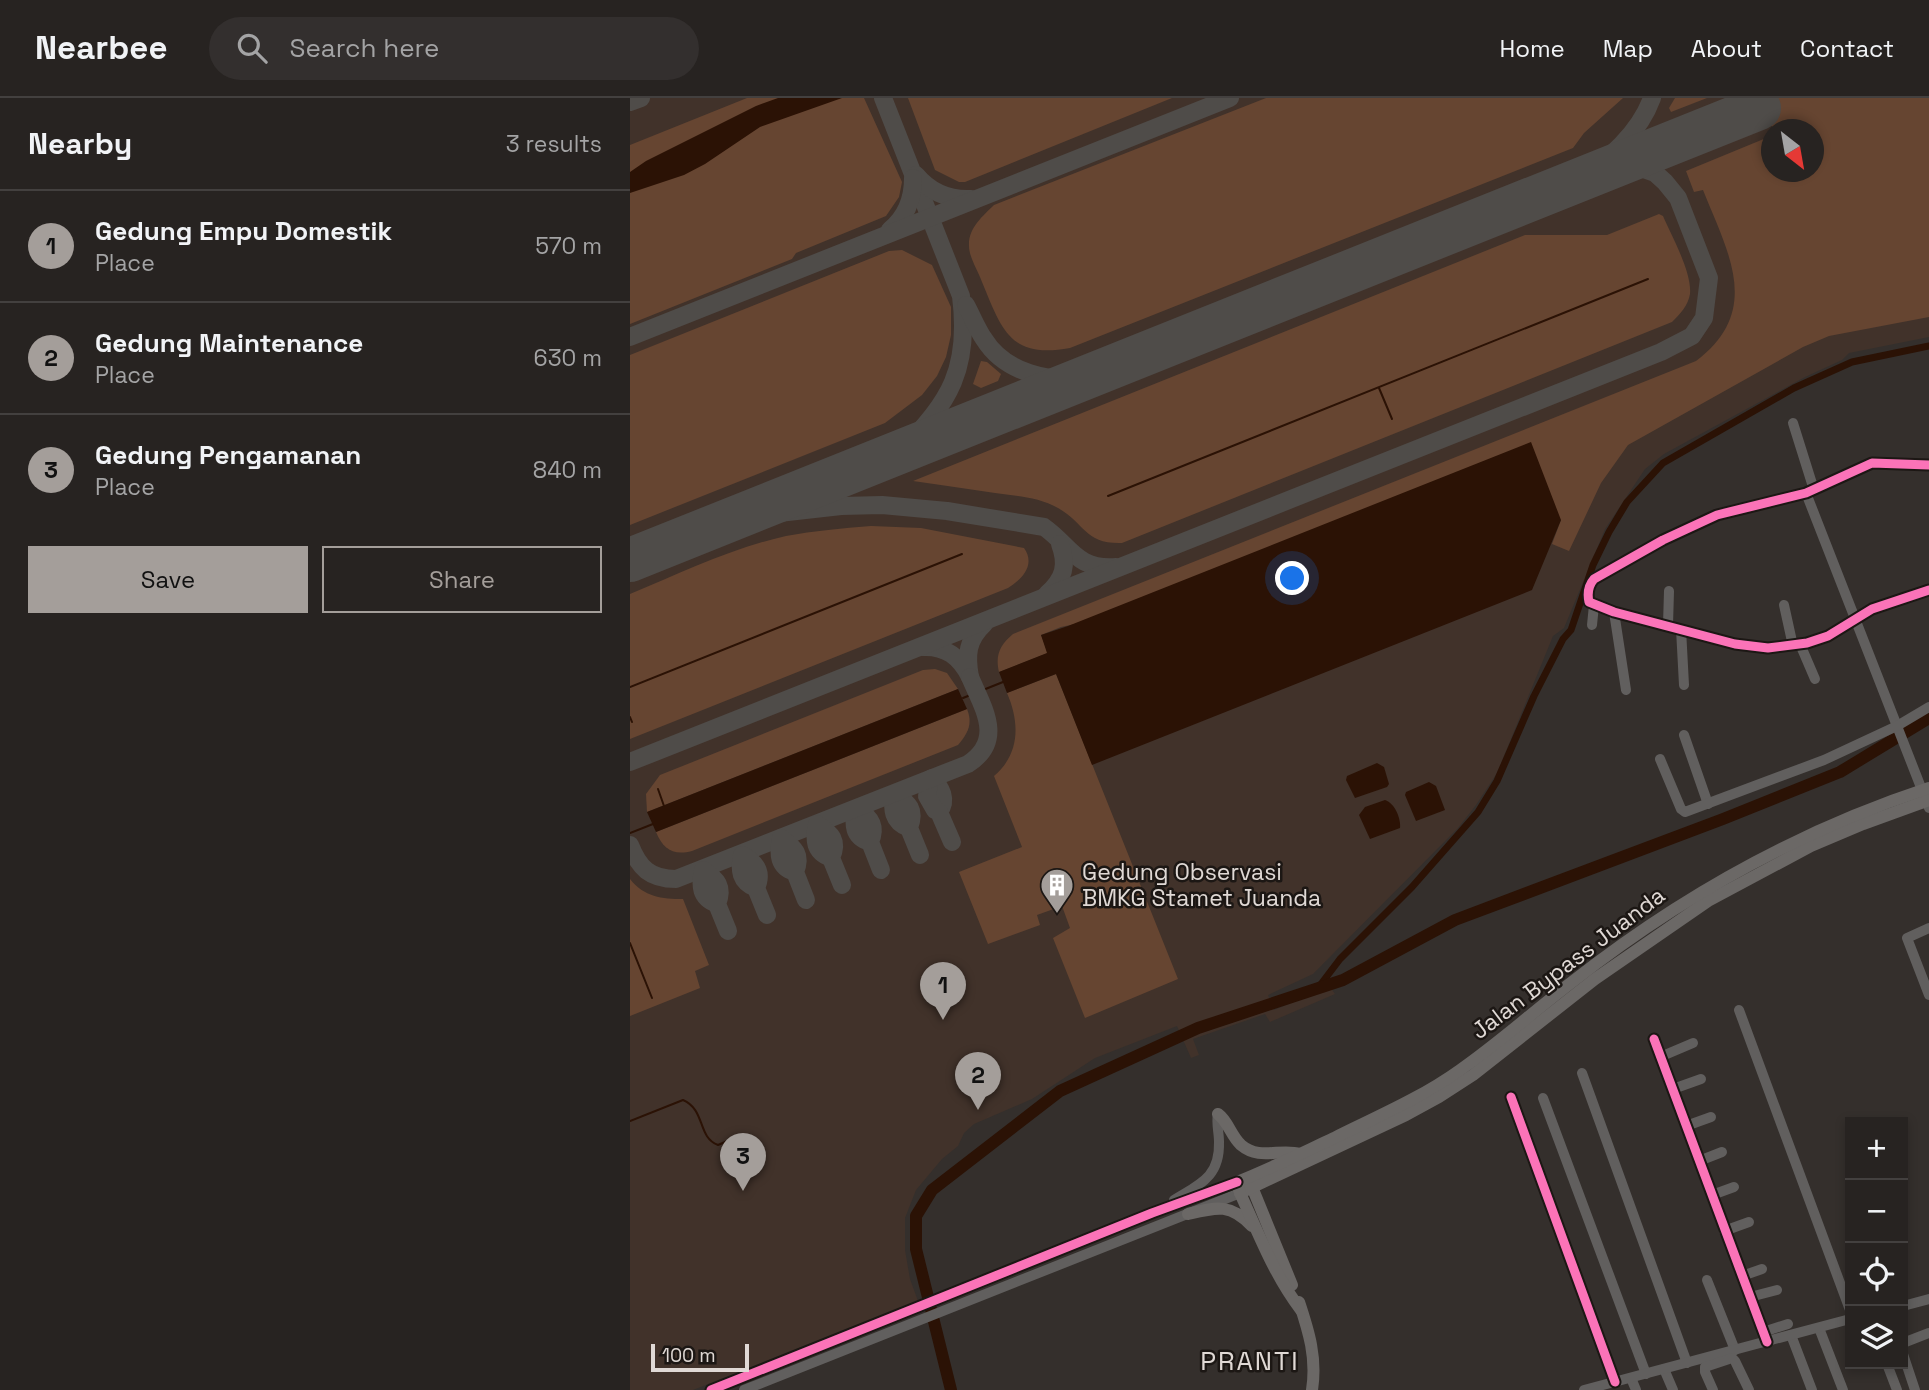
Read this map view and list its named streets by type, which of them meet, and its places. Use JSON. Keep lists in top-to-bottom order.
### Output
{
  "streets": {
    "main road": ["Jalan Bypass Juanda"]
  },
  "districts": ["PRANTI"],
  "places": {
    "building": ["Gedung Observasi BMKG Stamet Juanda"]
  },
  "scale_bar": "100 m",
  "north": "bottom right",
  "page": {
    "header": "Nearbee",
    "search": "Search here",
    "nav": [
      "Home",
      "Map",
      "About",
      "Contact"
    ],
    "heading": ["Nearby", "3 results"],
    "list": [
      {
        "mark": "1",
        "name": "Gedung Empu Domestik",
        "note": "Place",
        "value": "570 m"
      },
      {
        "mark": "2",
        "name": "Gedung Maintenance",
        "note": "Place",
        "value": "630 m"
      },
      {
        "mark": "3",
        "name": "Gedung Pengamanan",
        "note": "Place",
        "value": "840 m"
      }
    ],
    "buttons": ["Save", "Share"],
    "pins": ["1", "2", "3"],
    "map_buttons": ["+", "−"],
    "scale": "100 m"
  }
}
